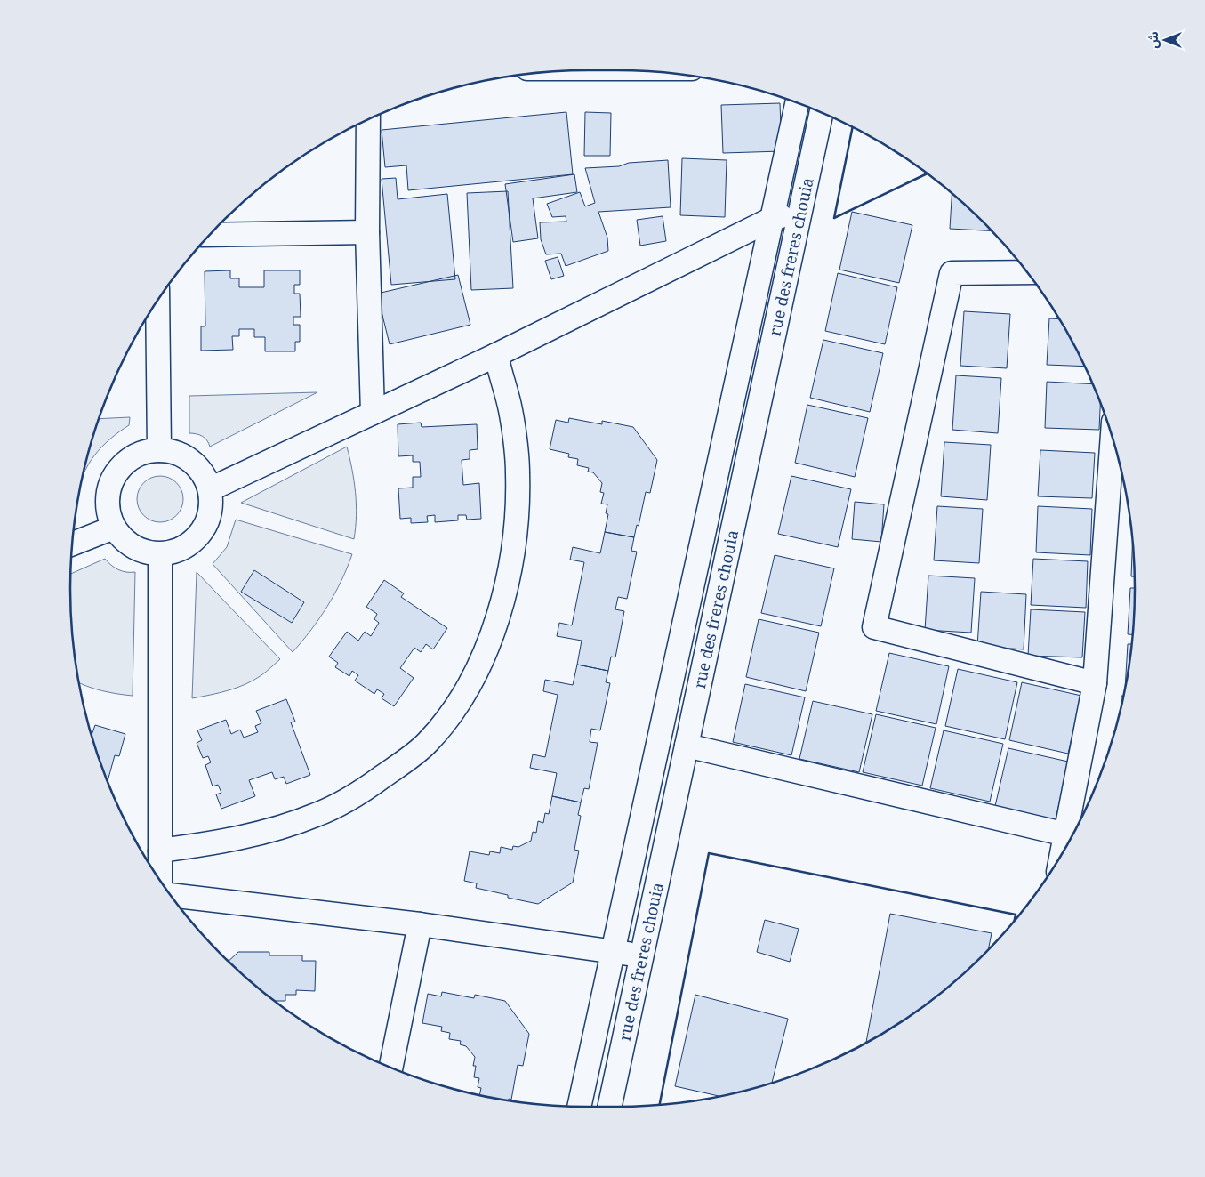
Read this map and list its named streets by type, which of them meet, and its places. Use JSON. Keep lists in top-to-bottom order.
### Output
{
  "streets": {
    "street": ["rue des freres chouia"]
  },
  "north": "left"
}
